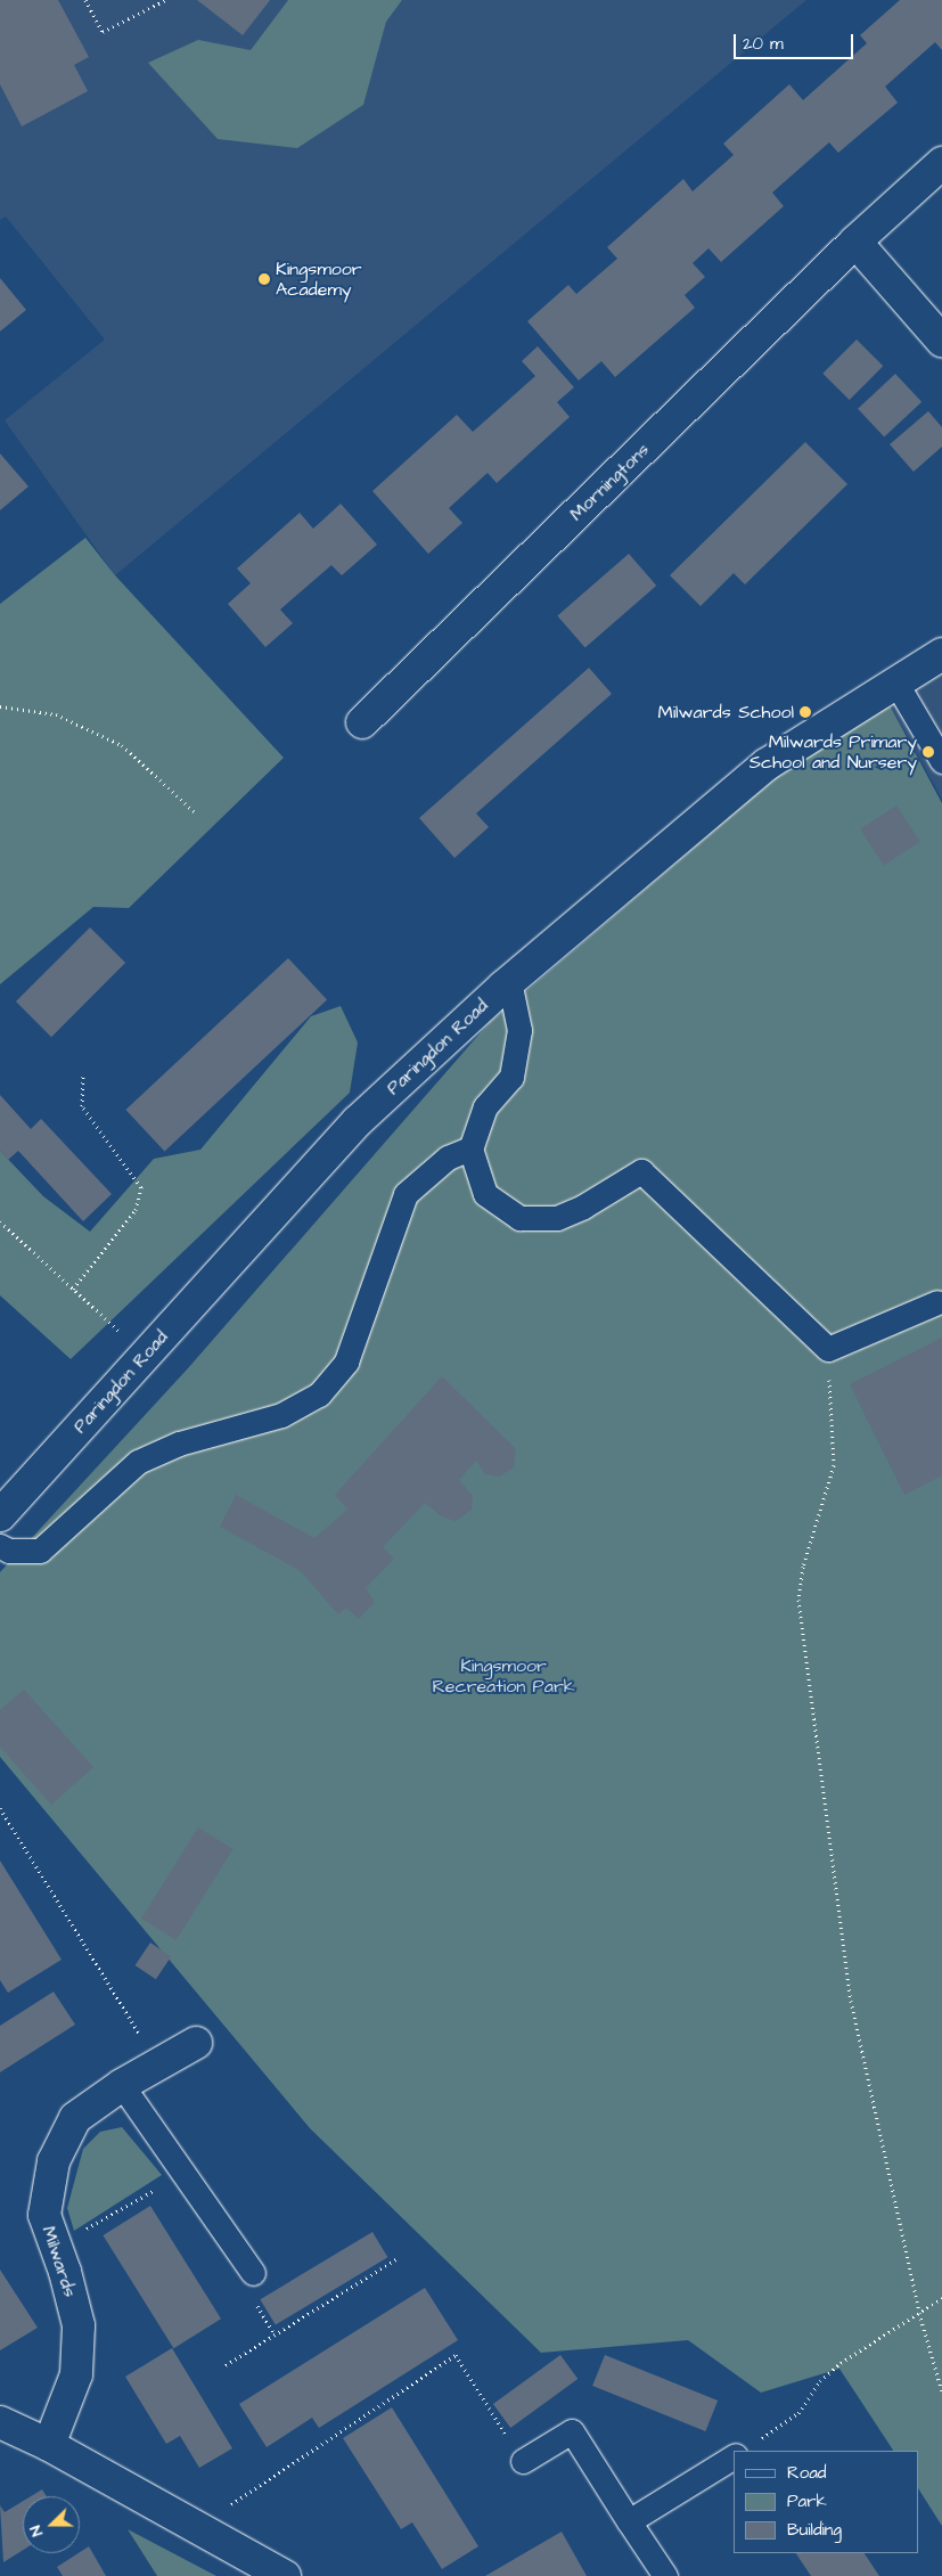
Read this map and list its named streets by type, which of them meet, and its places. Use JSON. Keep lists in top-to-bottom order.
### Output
{
  "streets": {
    "street": ["Morningtons", "Paringdon Road", "Milwards"]
  },
  "parks": ["Kingsmoor Recreation Park"],
  "places": ["Kingsmoor Academy", "Milwards School", "Milwards Primary School and Nursery"],
  "legend": ["Road", "Park", "Building"],
  "scale_bar": "20 m",
  "north": "left"
}
